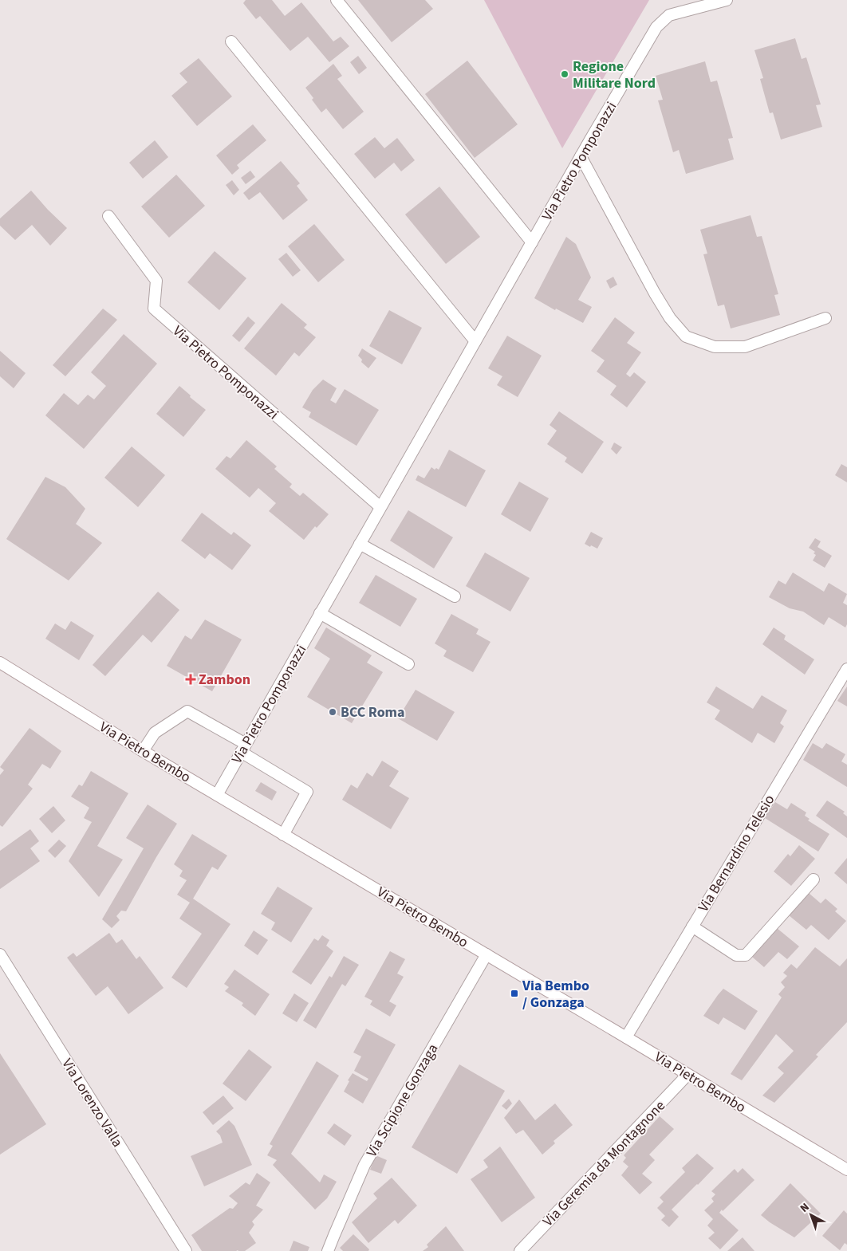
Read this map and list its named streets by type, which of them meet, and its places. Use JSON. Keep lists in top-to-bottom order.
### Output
{
  "streets": {
    "street": [
      "Via Pietro Pomponazzi",
      "Via Pietro Bembo",
      "Via Bernardino Telesio",
      "Via Scipione Gonzaga",
      "Via Lorenzo Valla",
      "Via Geremia da Montagnone"
    ]
  },
  "crossings": [
    ["Via Pietro Pomponazzi", "Via Pietro Bembo"],
    ["Via Pietro Bembo", "Via Bernardino Telesio"],
    ["Via Pietro Bembo", "Via Scipione Gonzaga"],
    ["Via Pietro Bembo", "Via Geremia da Montagnone"]
  ],
  "places": {
    "other": ["Regione Militare Nord", "BCC Roma"],
    "health": ["Zambon"],
    "transit": ["Via Bembo / Gonzaga"]
  },
  "north": "top left"
}
